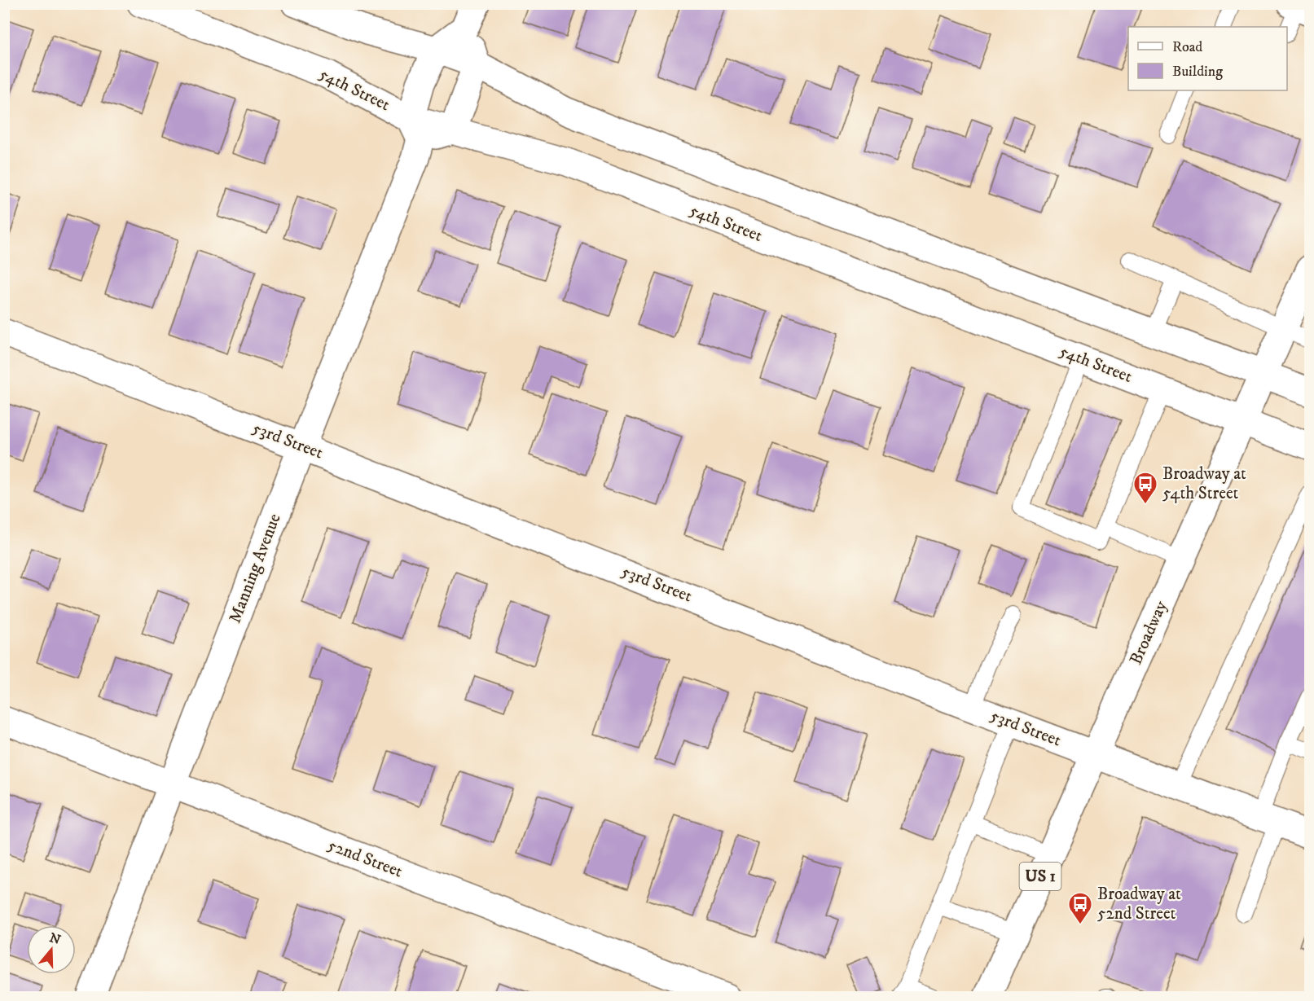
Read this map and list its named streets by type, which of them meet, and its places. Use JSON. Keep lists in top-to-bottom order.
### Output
{
  "streets": {
    "street": [
      "54th Street",
      "53rd Street",
      "Manning Avenue",
      "Broadway",
      "52nd Street",
      "US 1"
    ]
  },
  "crossings": [
    ["54th Street", "Manning Avenue"],
    ["54th Street", "Broadway"],
    ["53rd Street", "Manning Avenue"],
    ["53rd Street", "Broadway"],
    ["Manning Avenue", "52nd Street"]
  ],
  "places": {
    "bus stop": ["Broadway at 54th Street", "Broadway at 52nd Street"]
  },
  "legend": ["Road", "Building"],
  "north": "top"
}
